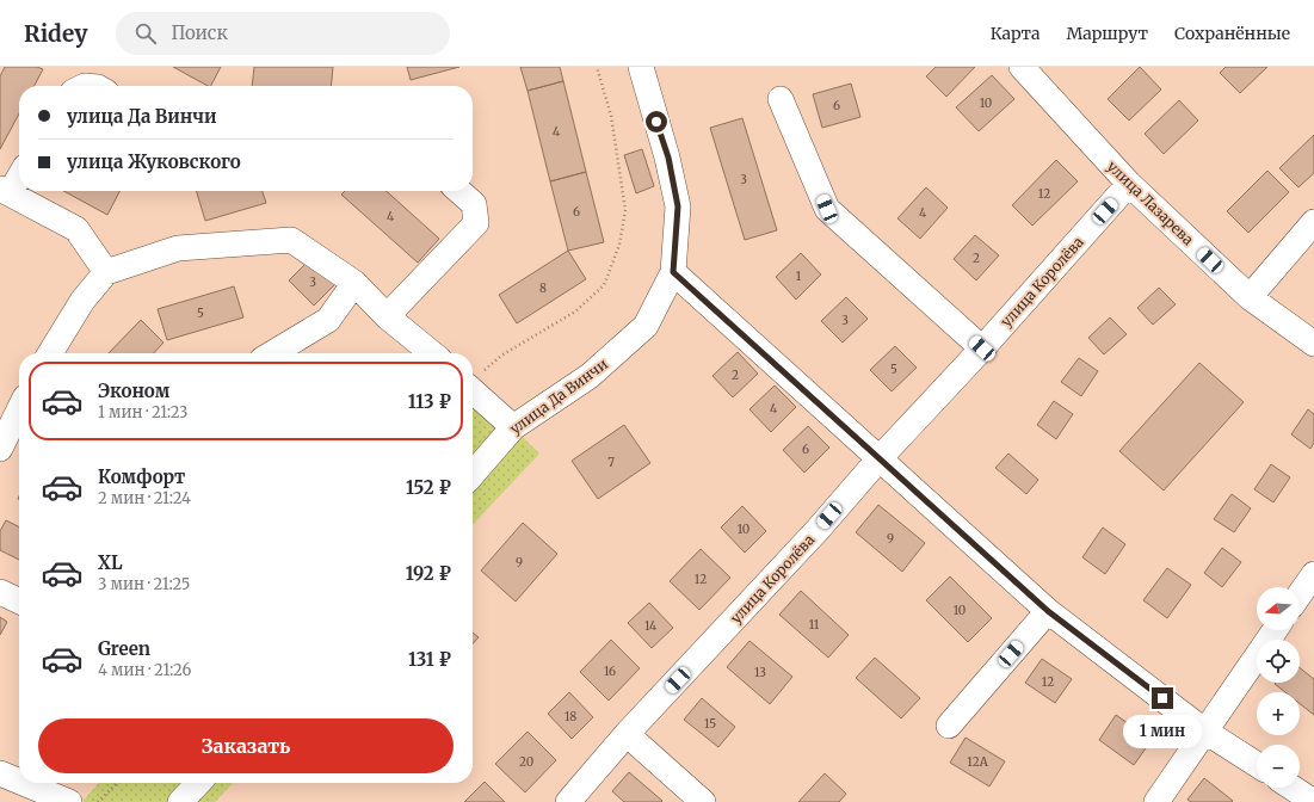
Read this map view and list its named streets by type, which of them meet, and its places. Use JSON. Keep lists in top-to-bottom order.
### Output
{
  "streets": {
    "street": ["улица Лазарева", "улица Королёва", "улица Да Винчи"]
  },
  "crossings": [
    ["улица Лазарева", "улица Королёва"]
  ],
  "house_numbers": [
    "10",
    "6",
    "4",
    "3",
    "12",
    "6",
    "4",
    "4",
    "2",
    "1",
    "3",
    "8",
    "5",
    "3",
    "5",
    "2",
    "4",
    "6",
    "7",
    "10",
    "9",
    "9",
    "12",
    "10",
    "11",
    "14",
    "16",
    "13",
    "12",
    "18",
    "15",
    "20",
    "12А"
  ],
  "north": "left",
  "page": {
    "header": "Ridey",
    "search": "Поиск",
    "nav": ["Карта", "Маршрут", "Сохранённые"],
    "banner": ["улица Да Винчи", "улица Жуковского"],
    "list": [
      {
        "name": "Эконом",
        "note": "1 мин · 21:23",
        "value": "113 ₽"
      },
      {
        "name": "Комфорт",
        "note": "2 мин · 21:24",
        "value": "152 ₽"
      },
      {
        "name": "XL",
        "note": "3 мин · 21:25",
        "value": "192 ₽"
      },
      {
        "name": "Green",
        "note": "4 мин · 21:26",
        "value": "131 ₽"
      }
    ],
    "map_buttons": ["+", "−"],
    "buttons": "Заказать",
    "bubble": "1 мин"
  }
}
